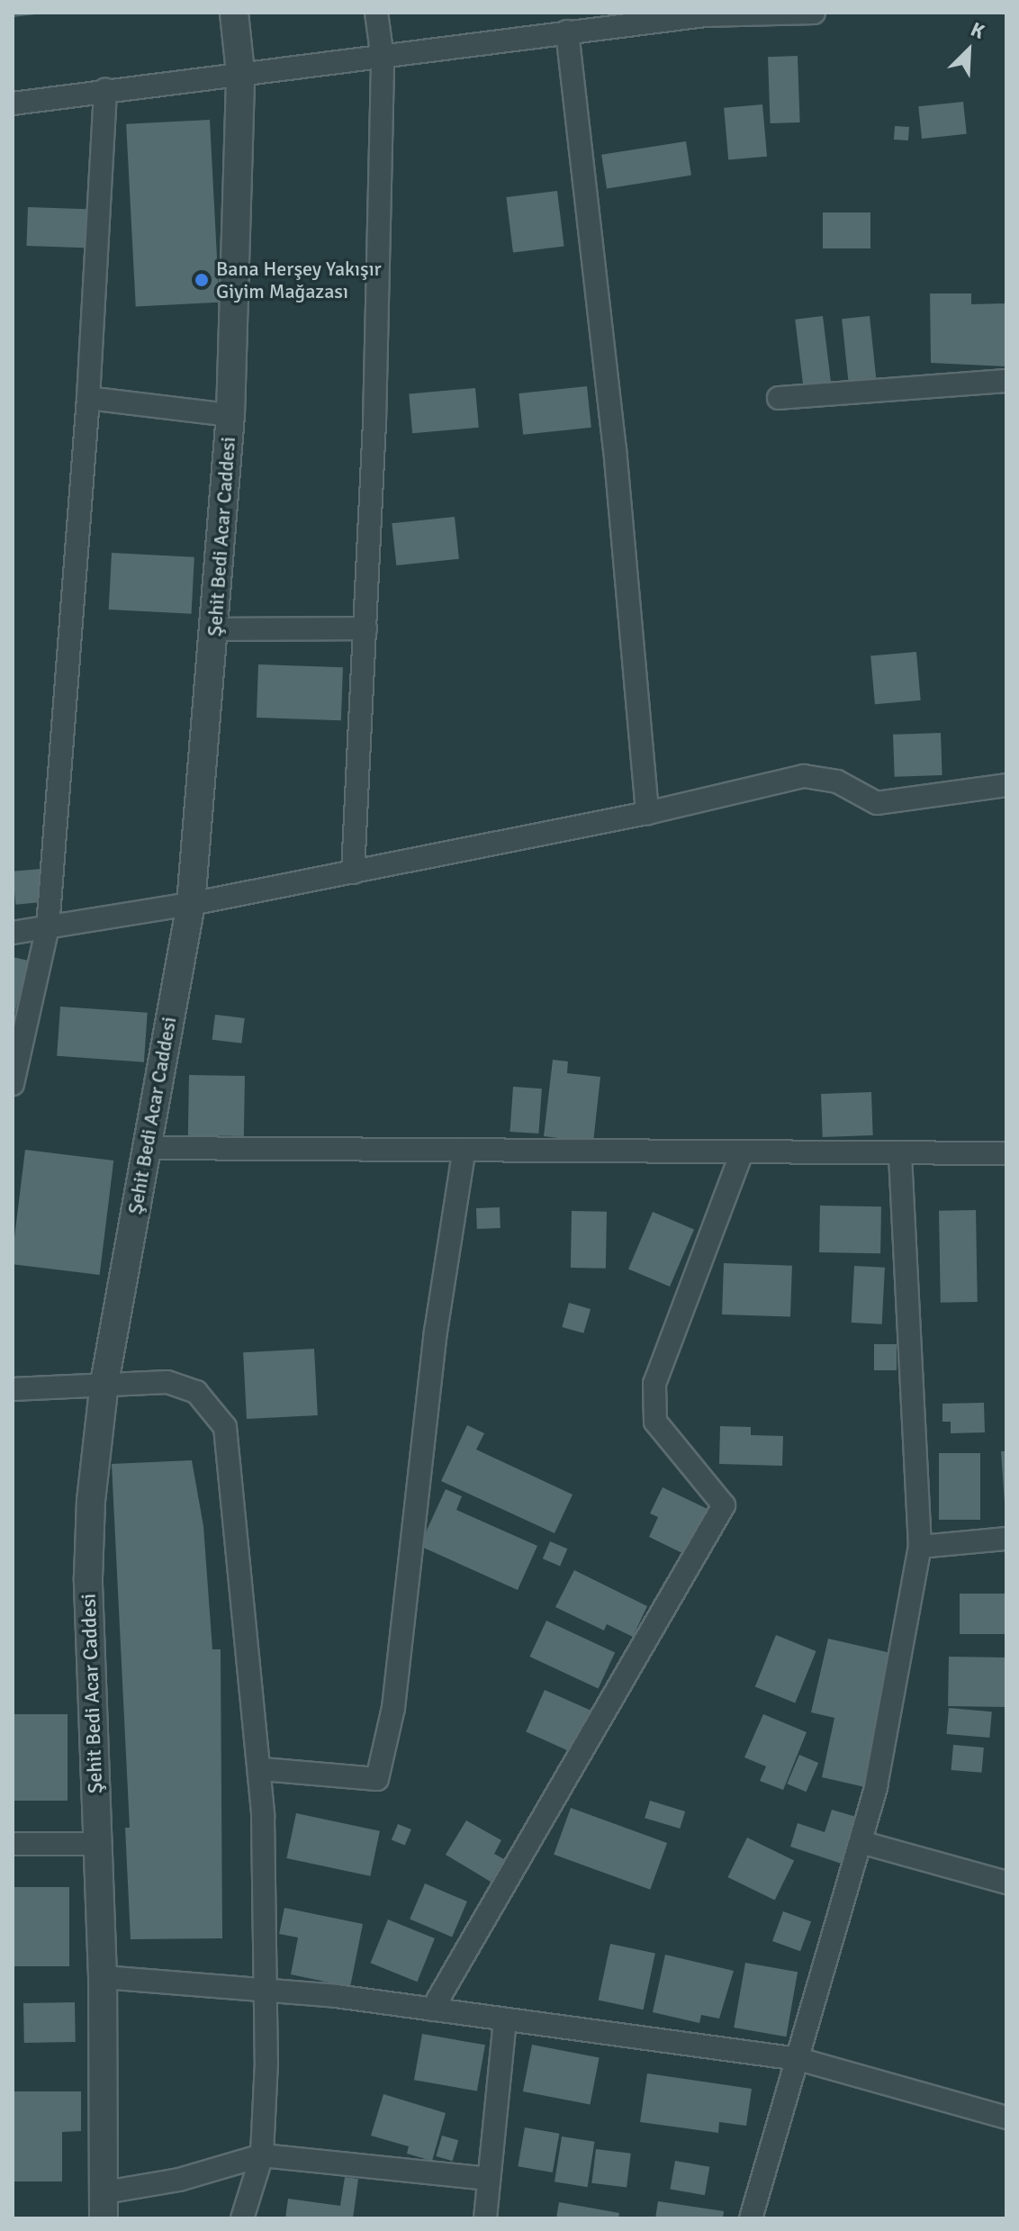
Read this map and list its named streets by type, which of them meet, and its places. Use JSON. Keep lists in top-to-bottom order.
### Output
{
  "streets": {
    "street": ["Şehit Bedi Acar Caddesi"]
  },
  "places": ["Bana Herşey Yakışır Giyim Mağazası"],
  "north": "top right"
}
